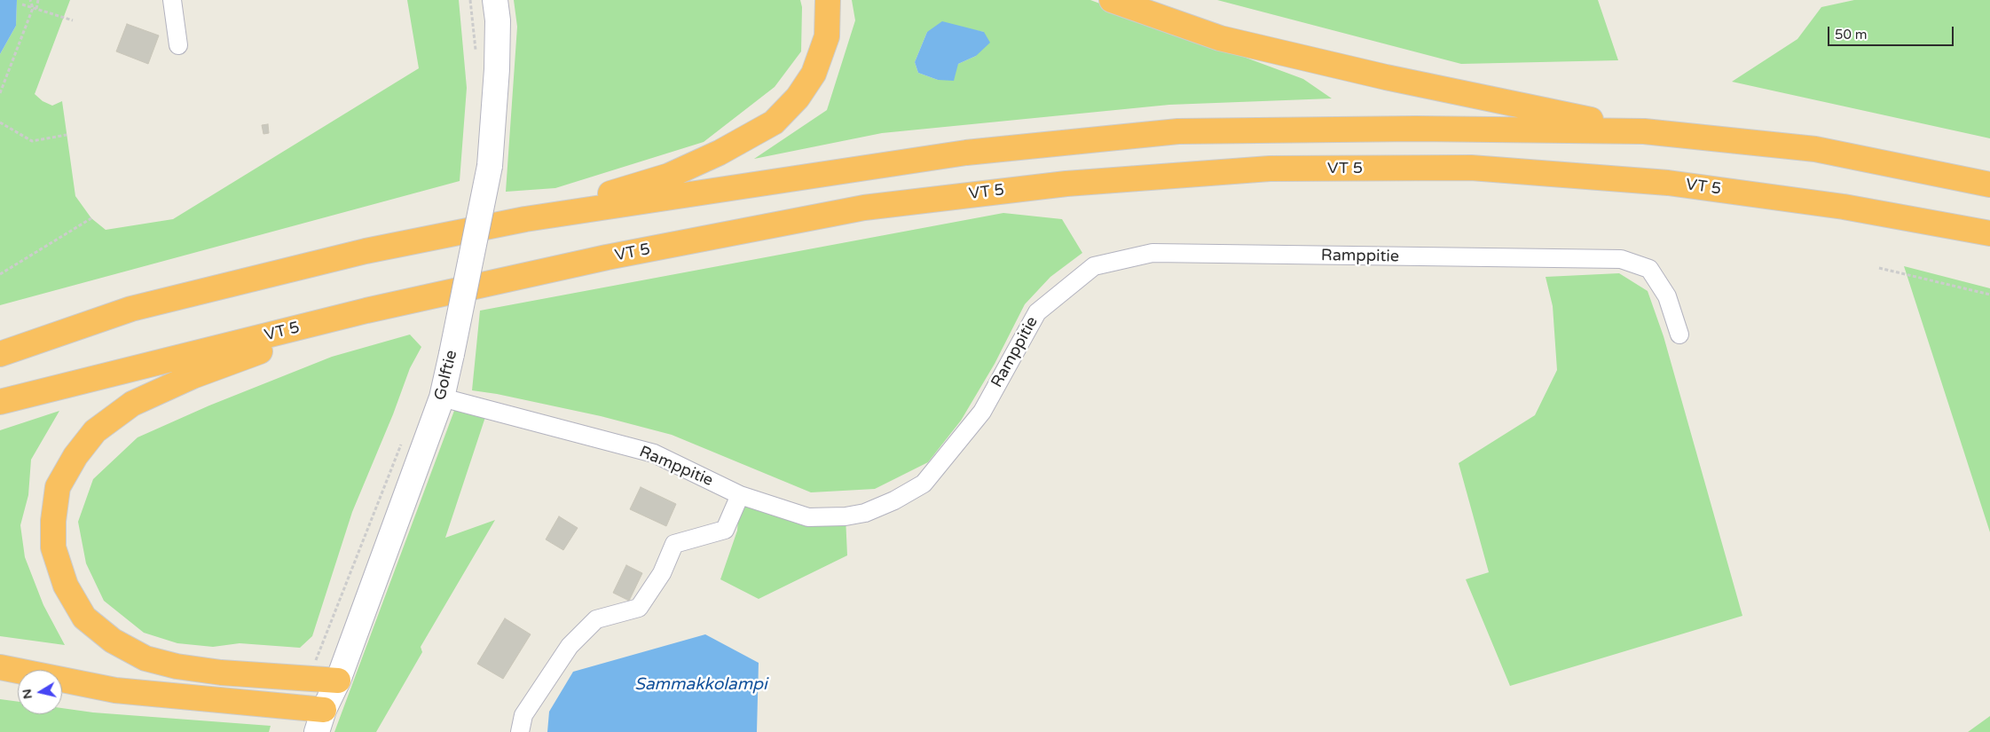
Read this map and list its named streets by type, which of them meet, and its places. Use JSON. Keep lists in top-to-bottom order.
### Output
{
  "streets": {
    "highway": ["VT 5"],
    "street": ["Ramppitie", "Golftie"]
  },
  "crossings": [
    ["Ramppitie", "Golftie"]
  ],
  "water": ["Sammakkolampi"],
  "scale_bar": "50 m",
  "north": "left"
}
